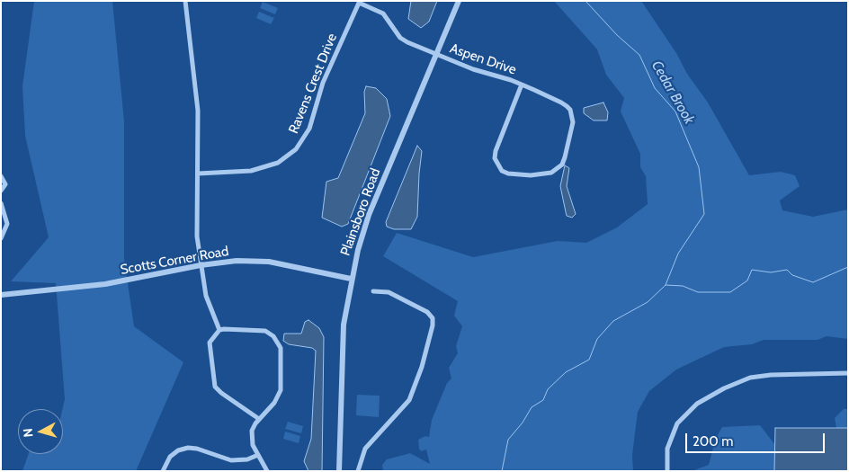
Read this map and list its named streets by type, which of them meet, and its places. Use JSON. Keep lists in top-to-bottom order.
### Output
{
  "streets": {
    "street": [
      "Aspen Drive",
      "Ravens Crest Drive",
      "Plainsboro Road",
      "Scotts Corner Road"
    ]
  },
  "crossings": [
    ["Aspen Drive", "Ravens Crest Drive"],
    ["Aspen Drive", "Plainsboro Road"],
    ["Ravens Crest Drive", "Plainsboro Road"],
    ["Plainsboro Road", "Scotts Corner Road"]
  ],
  "water": ["Cedar Brook"],
  "scale_bar": "200 m",
  "north": "left"
}
